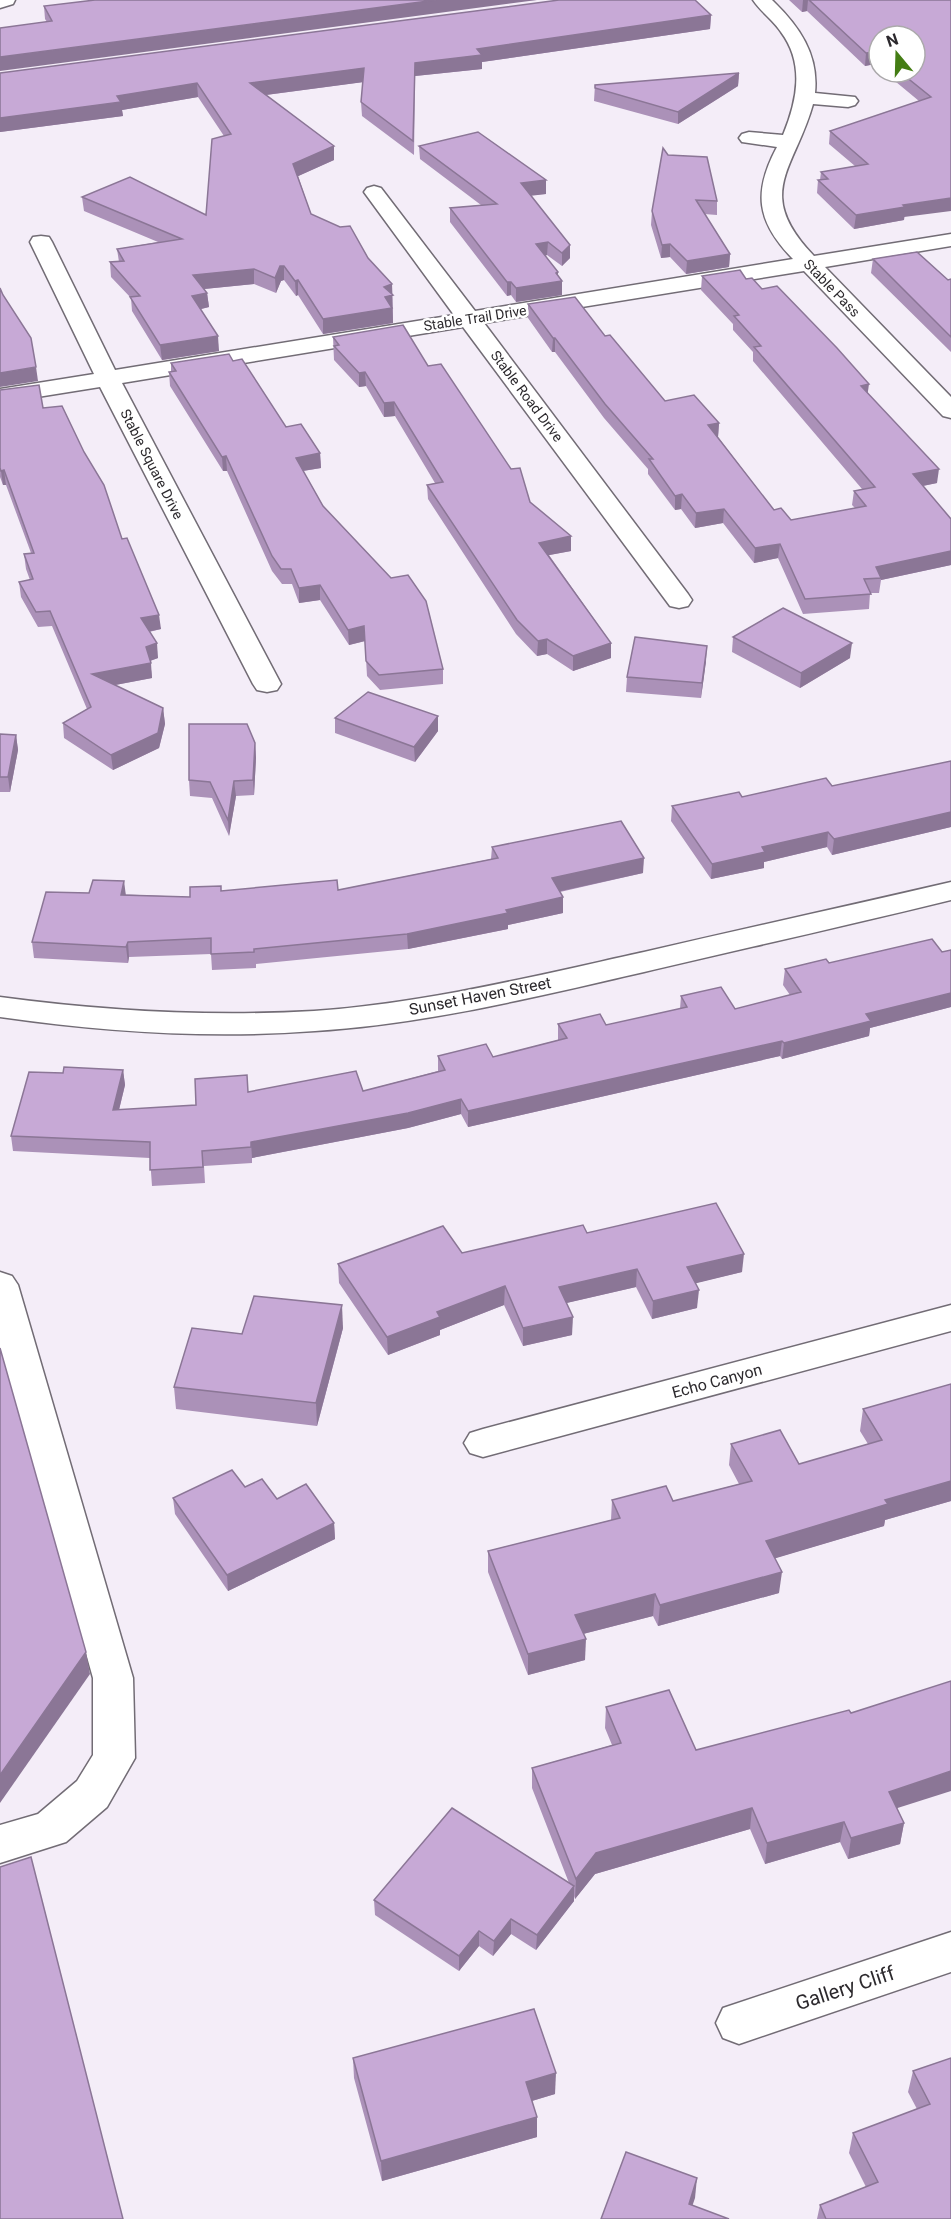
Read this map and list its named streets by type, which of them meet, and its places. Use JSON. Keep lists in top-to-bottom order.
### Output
{
  "streets": {
    "street": [
      "Stable Pass",
      "Stable Trail Drive",
      "Stable Road Drive",
      "Stable Square Drive",
      "Sunset Haven Street",
      "Echo Canyon",
      "Gallery Cliff"
    ]
  },
  "crossings": [
    ["Stable Pass", "Stable Trail Drive"],
    ["Stable Trail Drive", "Stable Road Drive"],
    ["Stable Trail Drive", "Stable Square Drive"]
  ],
  "north": "top"
}
